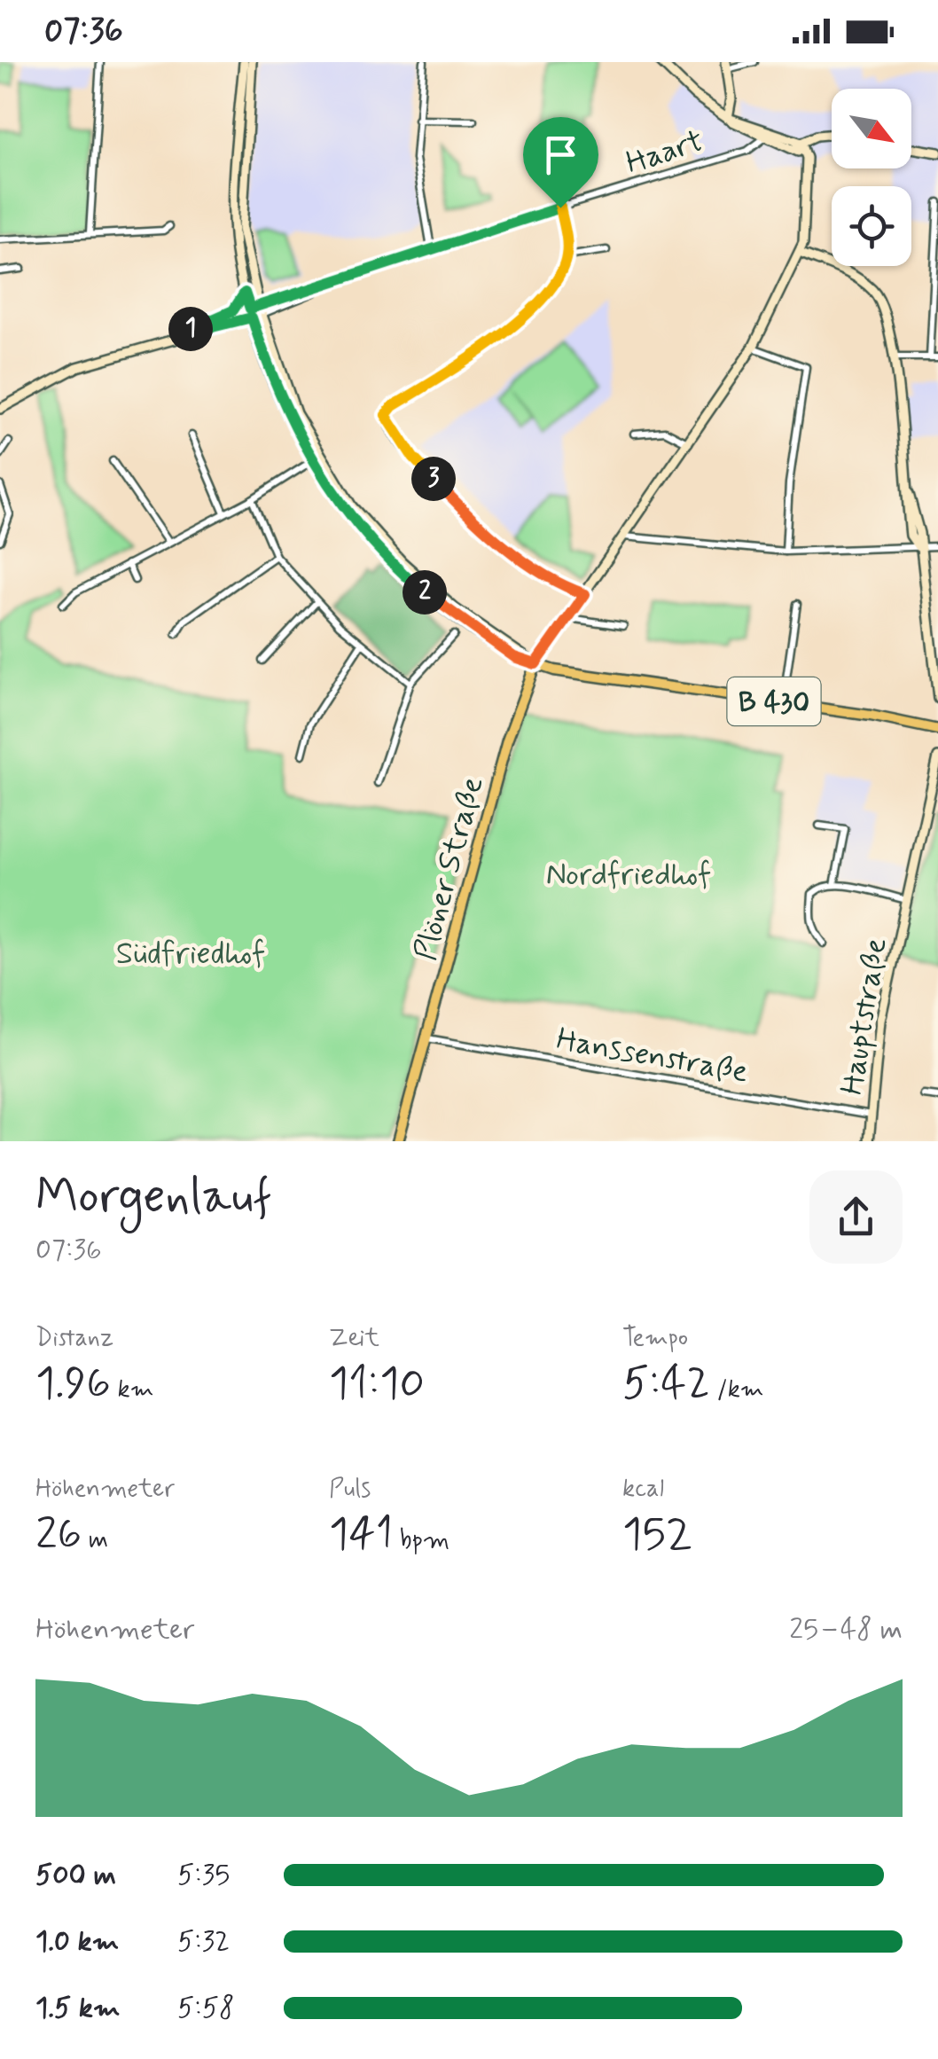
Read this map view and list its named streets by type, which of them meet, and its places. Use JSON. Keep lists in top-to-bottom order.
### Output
{
  "streets": {
    "main road": [
      "Haart",
      "B 430",
      "Plöner Straße",
      "Hauptstraße"
    ],
    "street": ["Hanssenstraße"]
  },
  "crossings": [
    ["B 430", "Plöner Straße"],
    ["Plöner Straße", "Hanssenstraße"],
    ["Hauptstraße", "Hanssenstraße"]
  ],
  "parks": ["Nordfriedhof", "Südfriedhof"],
  "north": "bottom right",
  "page": {
    "status": "07:36",
    "pins": ["1", "3", "2"],
    "heading": ["Morgenlauf", "07:36"],
    "stats": [
      ["Distanz", "1.96 km"],
      ["Zeit", "11:10"],
      ["Tempo", "5:42 /km"],
      ["Höhenmeter", "26 m"],
      ["Puls", "141 bpm"],
      ["kcal", "152"]
    ],
    "chart": ["Höhenmeter", "25–48 m"],
    "list": [
      {
        "name": "500 m",
        "note": "5:35"
      },
      {
        "name": "1.0 km",
        "note": "5:32"
      },
      {
        "name": "1.5 km",
        "note": "5:58"
      }
    ]
  }
}
